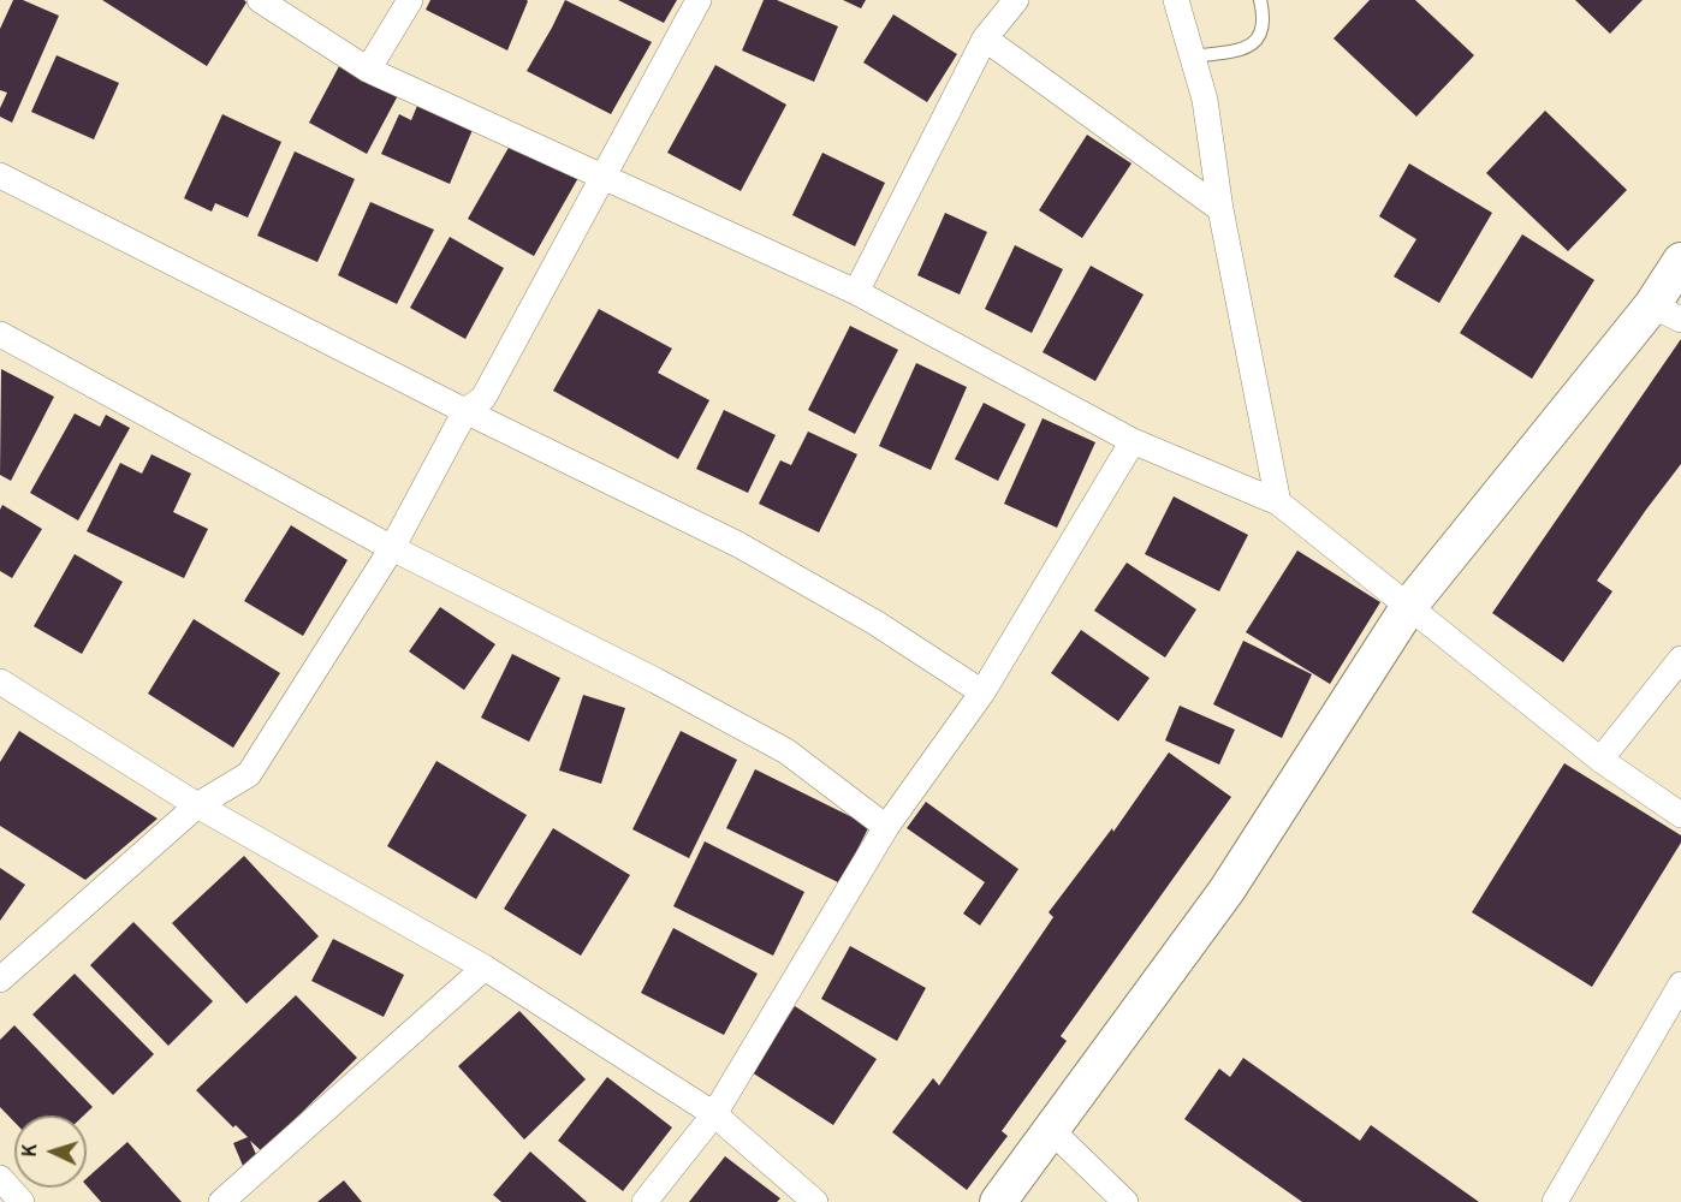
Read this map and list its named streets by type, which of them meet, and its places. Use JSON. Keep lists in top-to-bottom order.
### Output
{
  "north": "left"
}
